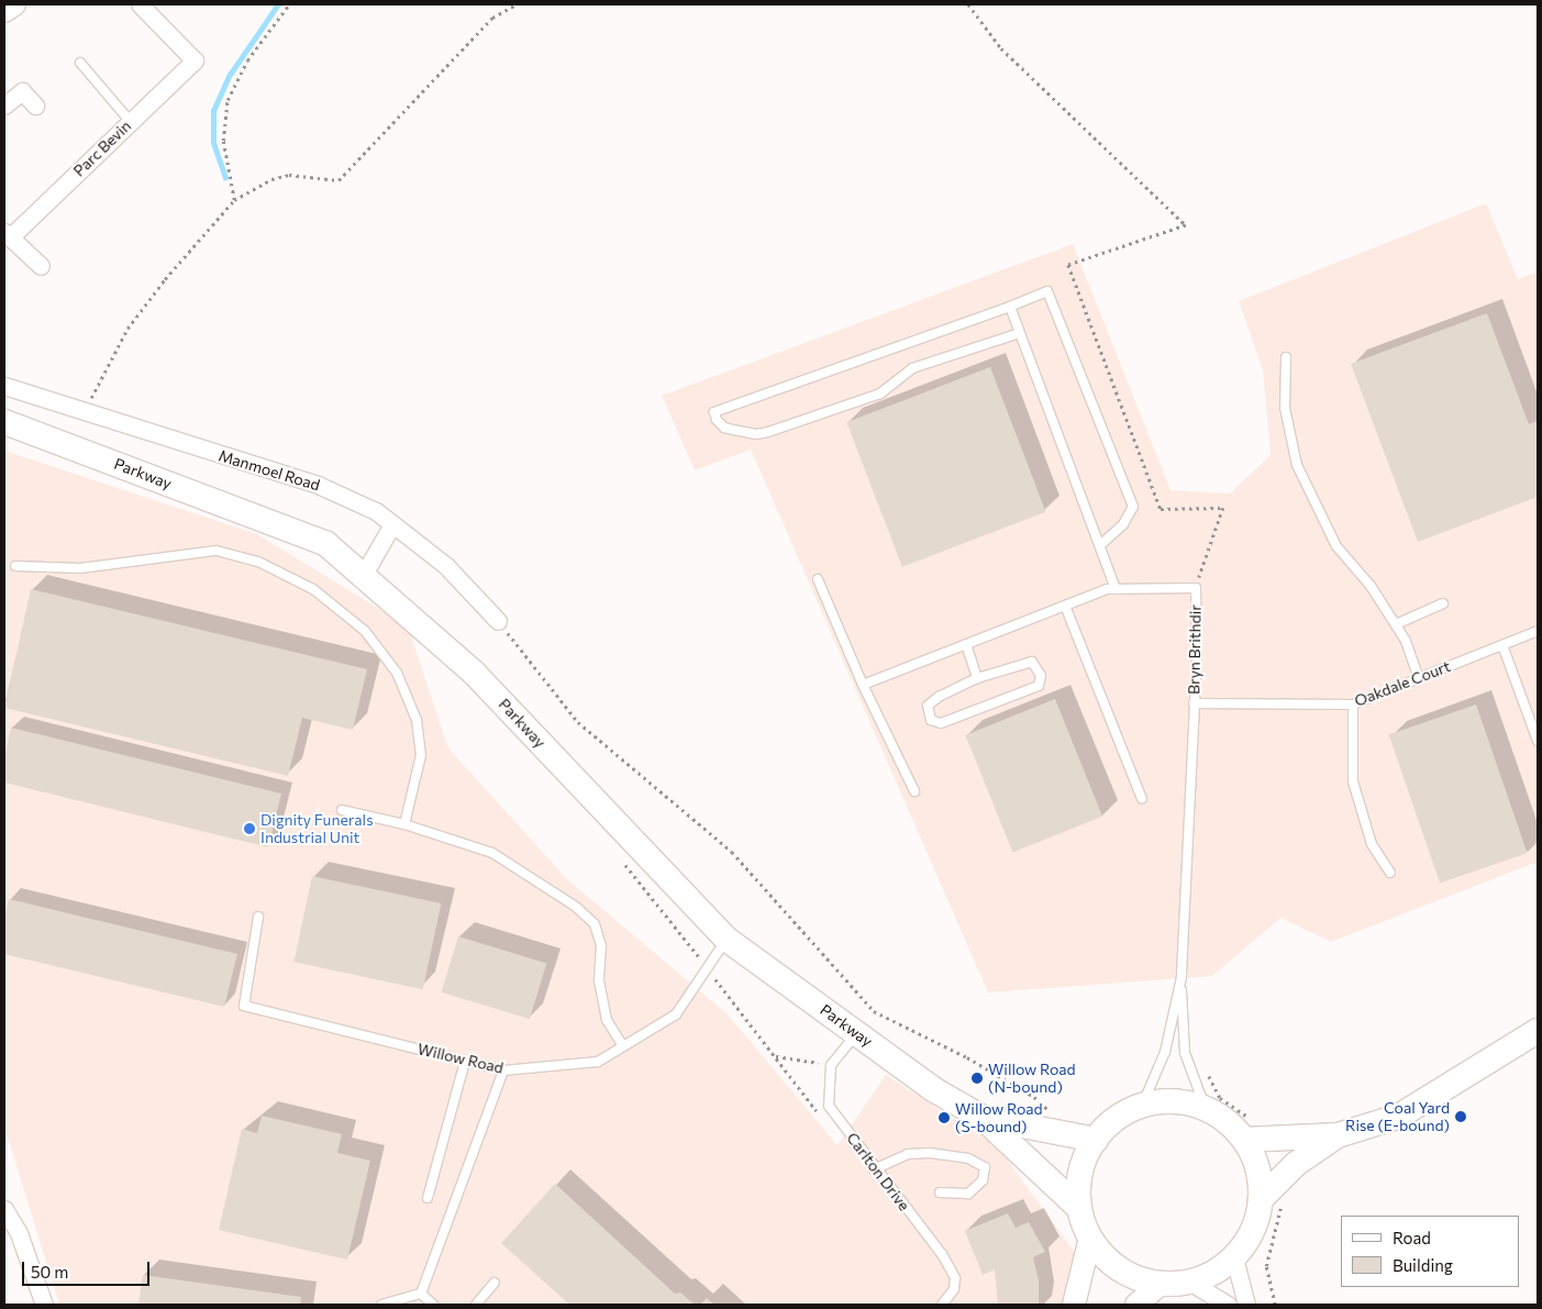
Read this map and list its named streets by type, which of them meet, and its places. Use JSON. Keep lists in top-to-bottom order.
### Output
{
  "streets": {
    "main road": ["Parkway"],
    "street": ["Parc Bevin", "Manmoel Road"],
    "lane": [
      "Bryn Brithdir",
      "Oakdale Court",
      "Willow Road",
      "Carlton Drive"
    ]
  },
  "crossings": [
    ["Parkway", "Willow Road"],
    ["Bryn Brithdir", "Oakdale Court"]
  ],
  "places": [
    "Dignity Funerals Industrial Unit",
    "Willow Road (N-bound)",
    "Coal Yard Rise (E-bound)",
    "Willow Road (S-bound)"
  ],
  "legend": ["Road", "Building"],
  "scale_bar": "50 m"
}
